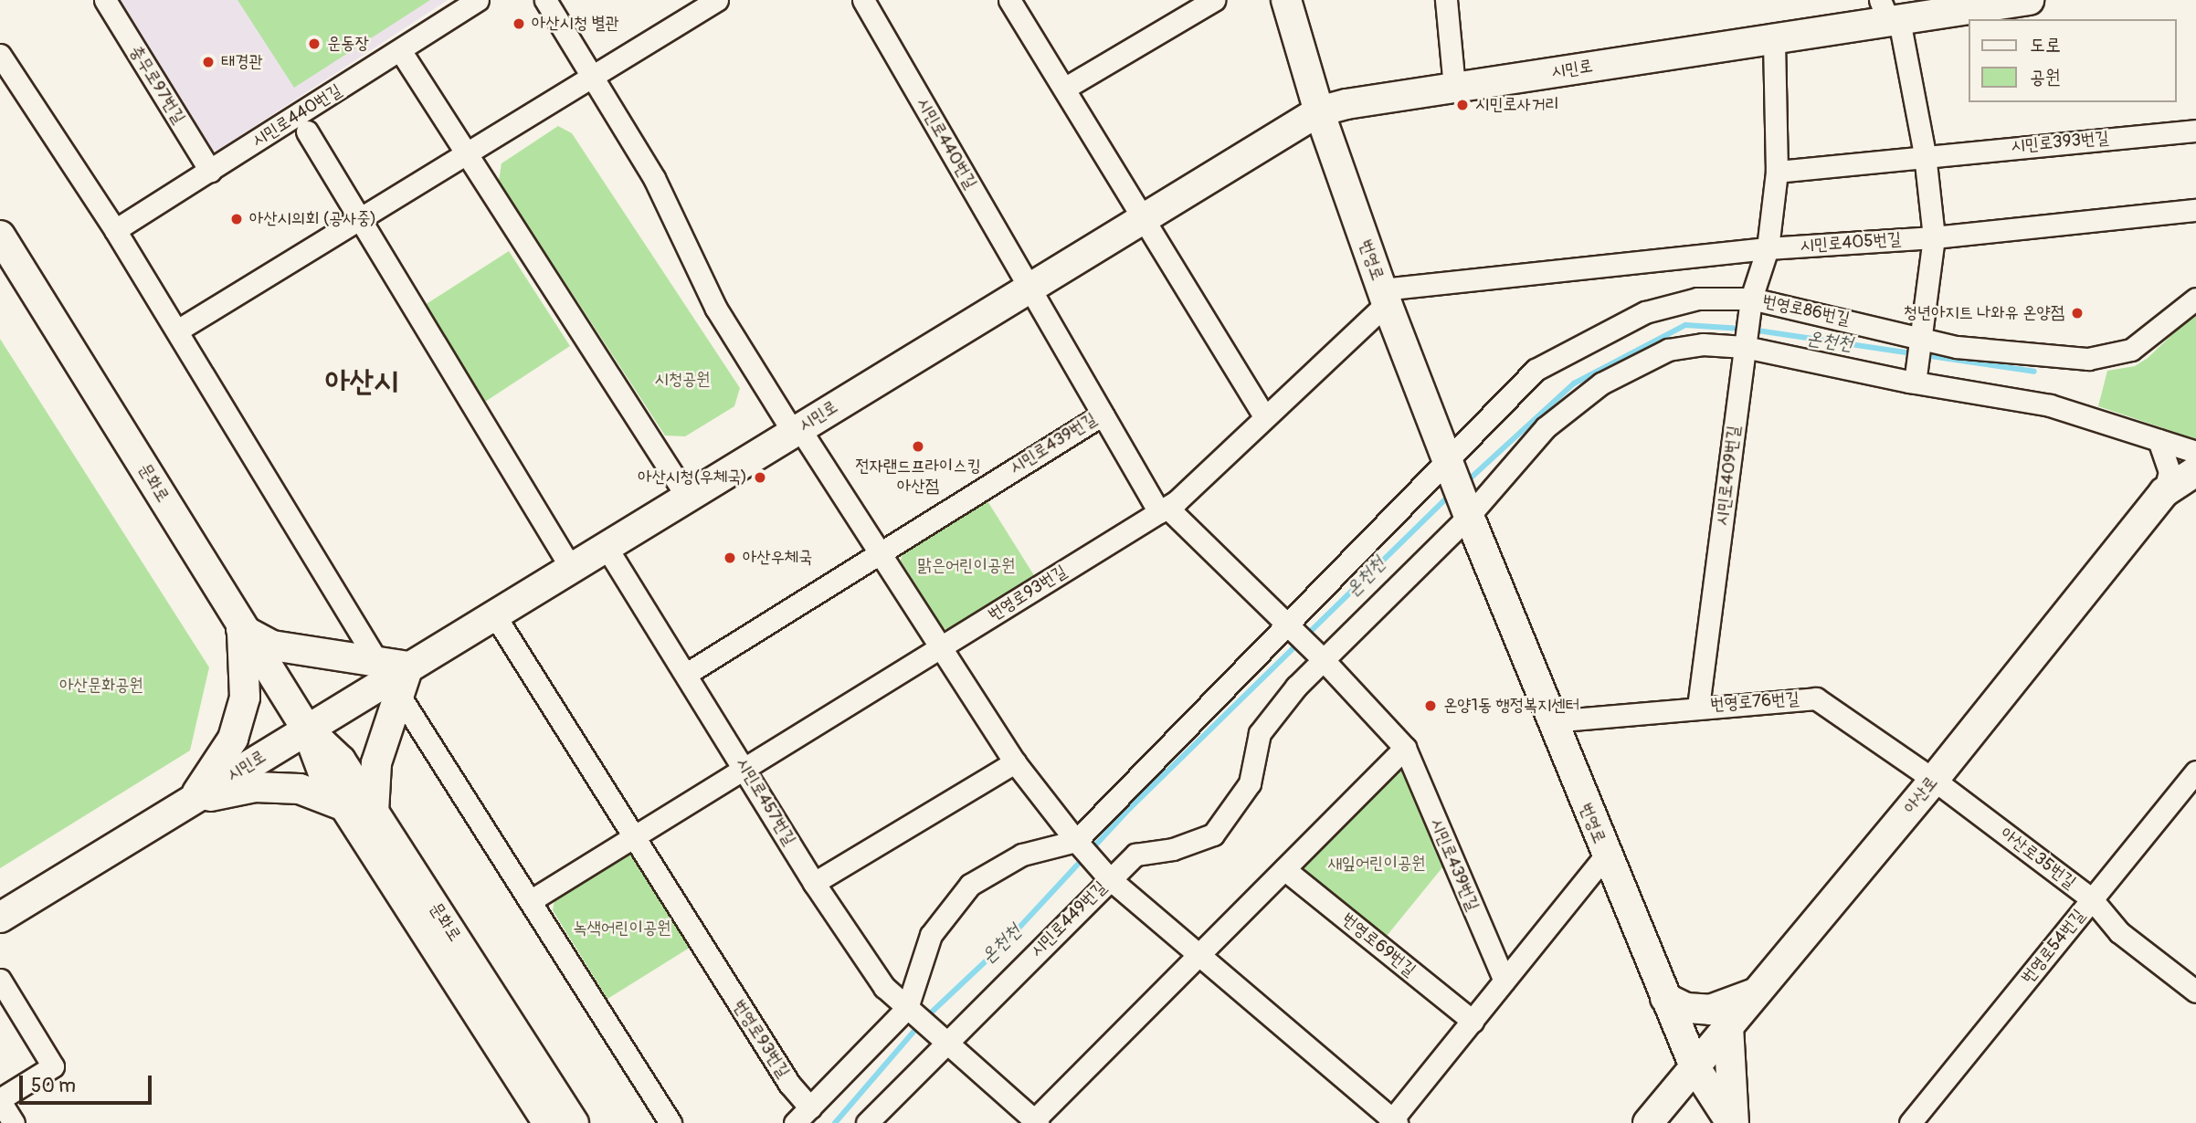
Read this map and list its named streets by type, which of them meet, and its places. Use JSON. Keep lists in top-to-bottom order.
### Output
{
  "streets": {
    "main road": [
      "시민로",
      "번영로",
      "문화로",
      "아산로"
    ],
    "street": [
      "충무로97번길",
      "시민로440번길",
      "시민로393번길",
      "시민로405번길",
      "번영로86번길",
      "시민로439번길",
      "시민로409번길",
      "번영로93번길",
      "번영로76번길",
      "시민로457번길",
      "아산로35번길",
      "시민로449번길",
      "번영로69번길",
      "번영로54번길"
    ]
  },
  "crossings": [
    ["시민로", "시민로440번길"],
    ["시민로", "번영로"],
    ["시민로", "시민로439번길"],
    ["시민로", "시민로409번길"],
    ["시민로", "문화로"],
    ["시민로", "시민로457번길"],
    ["충무로97번길", "시민로440번길"],
    ["시민로440번길", "시민로439번길"],
    ["시민로405번길", "시민로409번길"],
    ["번영로", "번영로86번길"],
    ["번영로", "번영로93번길"],
    ["번영로", "번영로76번길"],
    ["번영로", "아산로"],
    ["번영로86번길", "시민로439번길"],
    ["번영로86번길", "시민로409번길"],
    ["시민로439번길", "번영로93번길"],
    ["시민로409번길", "번영로76번길"],
    ["번영로93번길", "시민로457번길"],
    ["번영로76번길", "아산로"],
    ["번영로76번길", "아산로35번길"],
    ["아산로", "아산로35번길"],
    ["시민로457번길", "시민로449번길"],
    ["아산로35번길", "번영로54번길"]
  ],
  "districts": ["아산시"],
  "water": ["온천천"],
  "parks": [
    "시청공원",
    "맑은어린이공원",
    "아산문화공원",
    "새잎어린이공원",
    "녹색어린이공원"
  ],
  "places": [
    "아산시청 별관",
    "운동장",
    "태경관",
    "시민로사거리",
    "아산시의회 (공사중)",
    "청년아지트 나와유 온양점",
    "전자랜드프라이스킹 아산점",
    "아산시청(우체국)",
    "아산우체국",
    "온양1동 행정복지센터"
  ],
  "legend": ["도로", "공원"],
  "scale_bar": "50 m"
}
